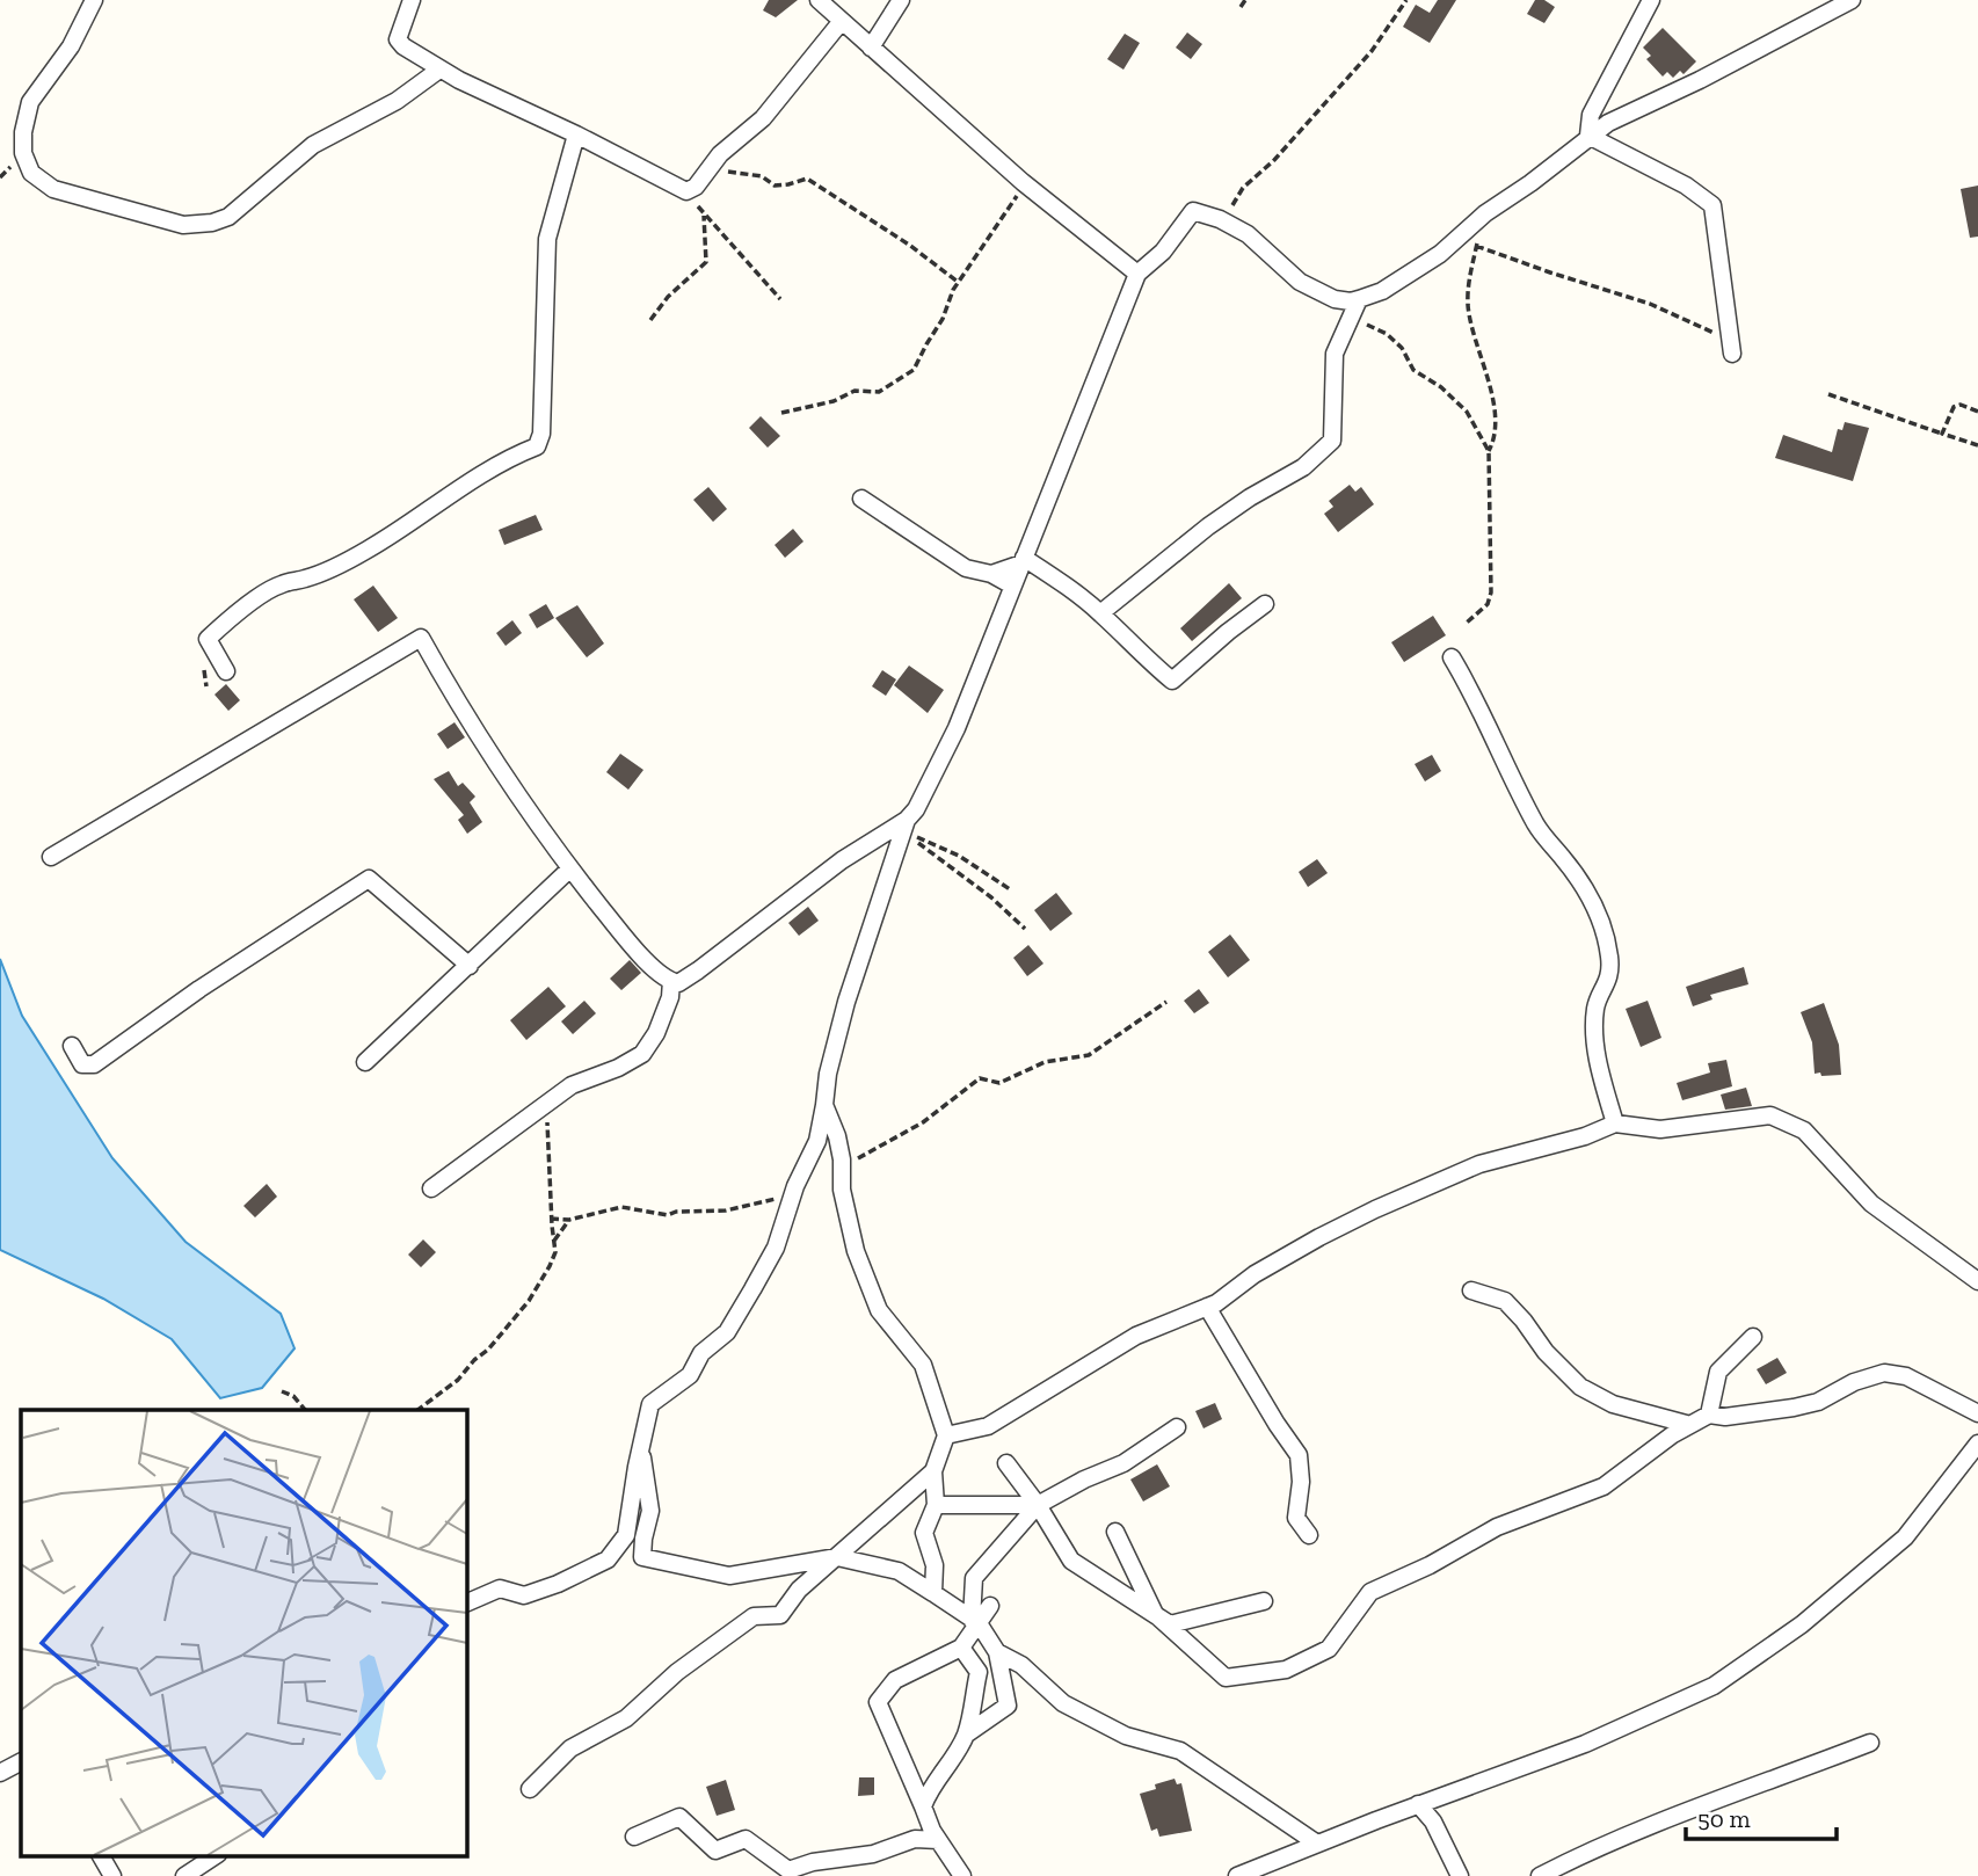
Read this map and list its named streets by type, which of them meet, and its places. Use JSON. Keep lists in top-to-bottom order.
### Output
{
  "scale_bar": "50 m"
}
